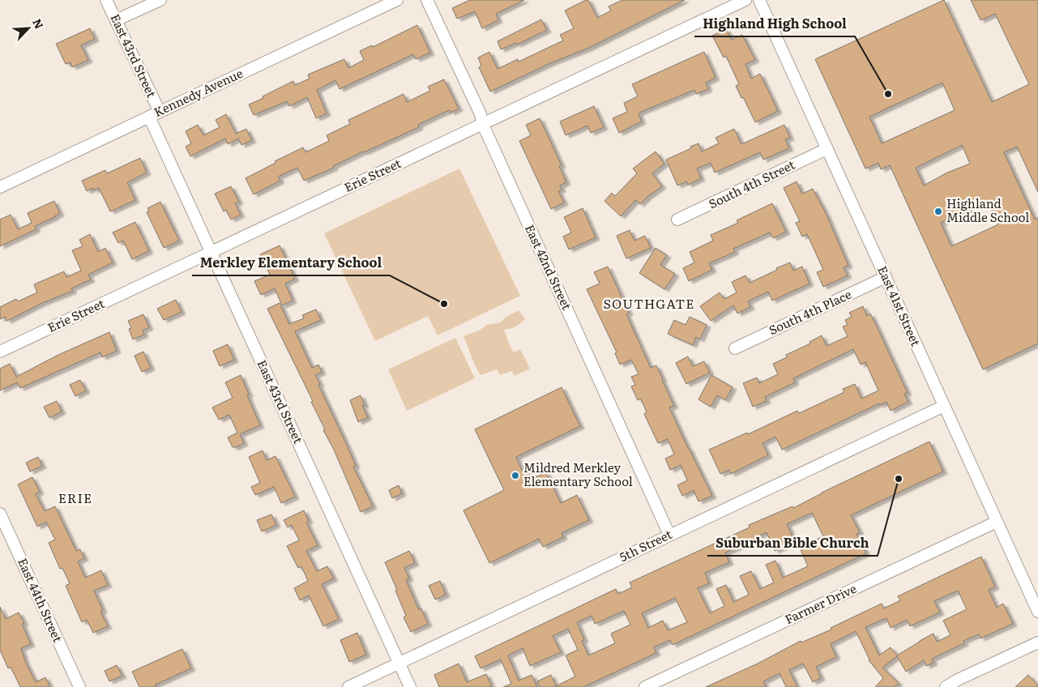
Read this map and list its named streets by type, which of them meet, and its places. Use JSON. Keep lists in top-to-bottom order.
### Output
{
  "streets": {
    "street": [
      "East 43rd Street",
      "Kennedy Avenue",
      "Erie Street",
      "South 4th Street",
      "East 42nd Street",
      "East 41st Street",
      "South 4th Place",
      "5th Street",
      "East 44th Street",
      "Farmer Drive"
    ]
  },
  "crossings": [
    ["East 43rd Street", "Kennedy Avenue"],
    ["East 43rd Street", "Erie Street"],
    ["East 43rd Street", "5th Street"],
    ["Erie Street", "East 42nd Street"],
    ["South 4th Street", "East 41st Street"],
    ["East 42nd Street", "5th Street"],
    ["East 41st Street", "South 4th Place"],
    ["East 41st Street", "5th Street"],
    ["East 41st Street", "Farmer Drive"]
  ],
  "districts": ["SOUTHGATE", "ERIE"],
  "places": [
    "Highland High School",
    "Highland Middle School",
    "Merkley Elementary School",
    "Mildred Merkley Elementary School",
    "Suburban Bible Church"
  ],
  "north": "top right"
}
